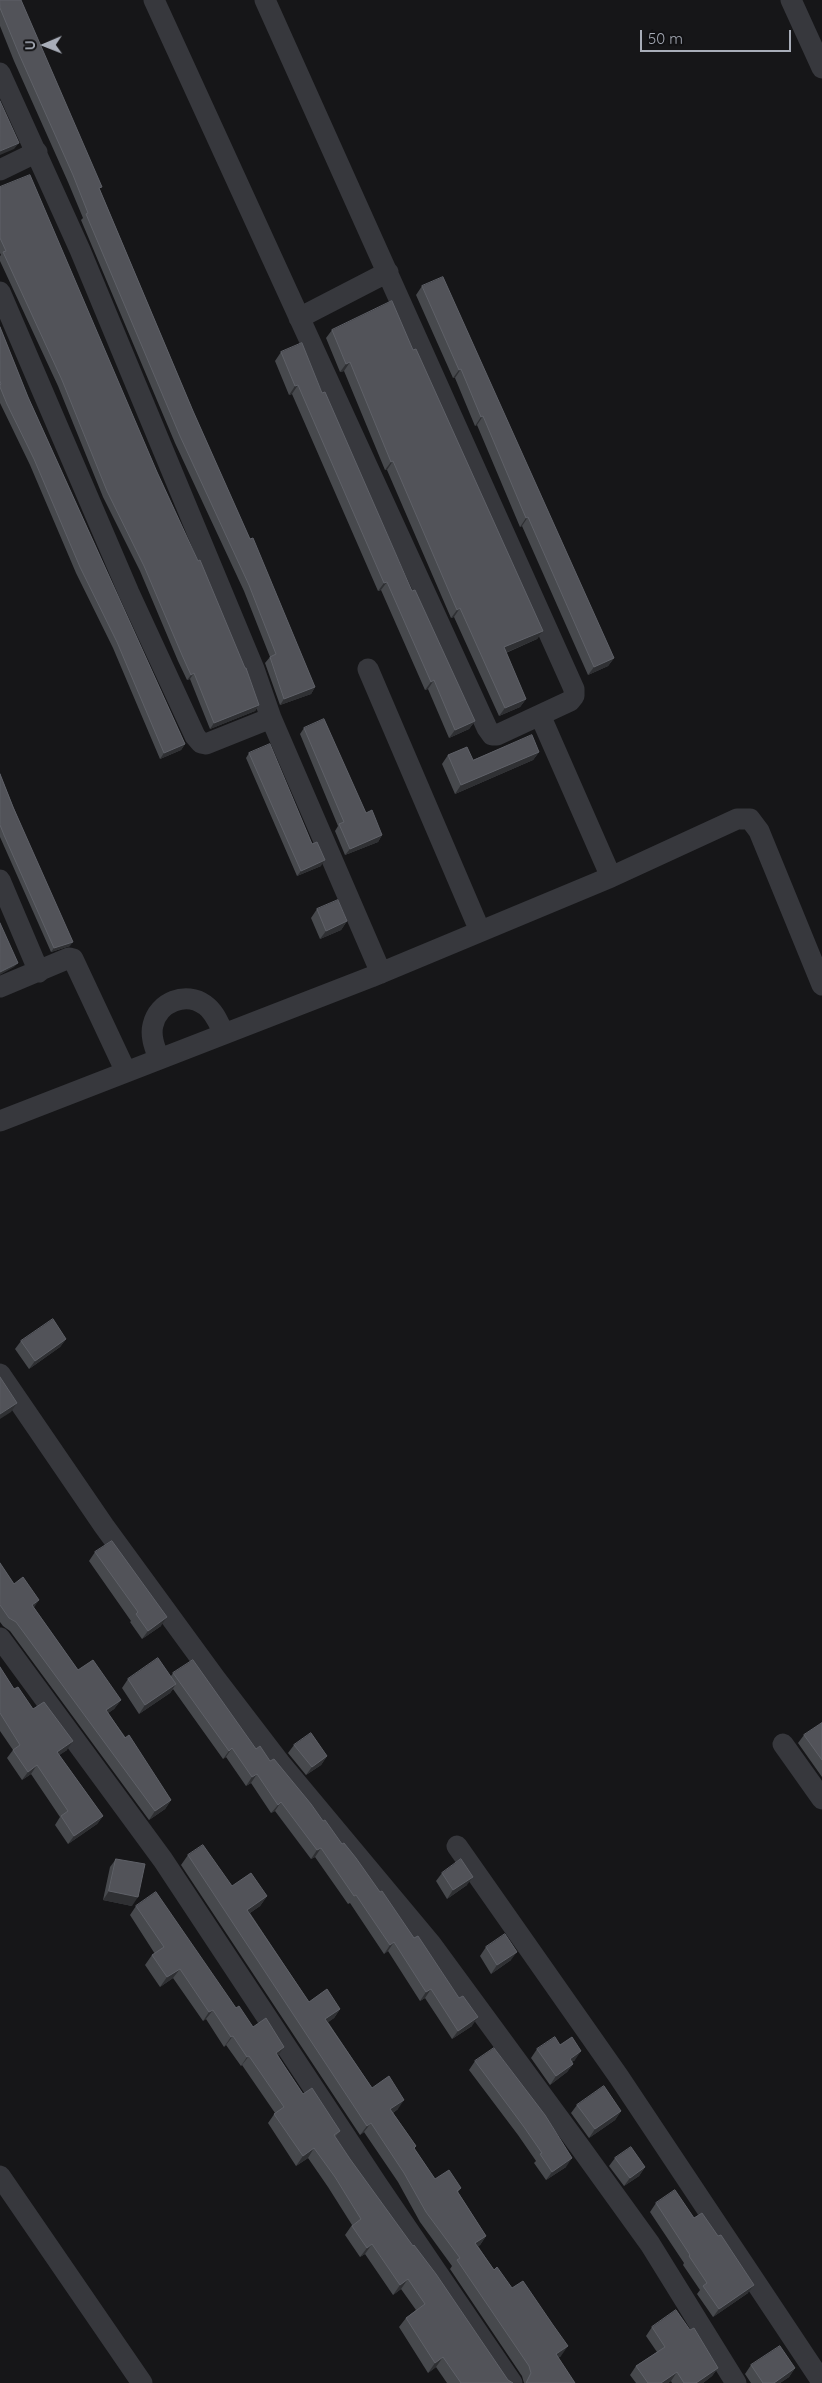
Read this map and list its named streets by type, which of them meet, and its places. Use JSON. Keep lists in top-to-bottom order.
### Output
{
  "scale_bar": "50 m",
  "north": "left"
}
